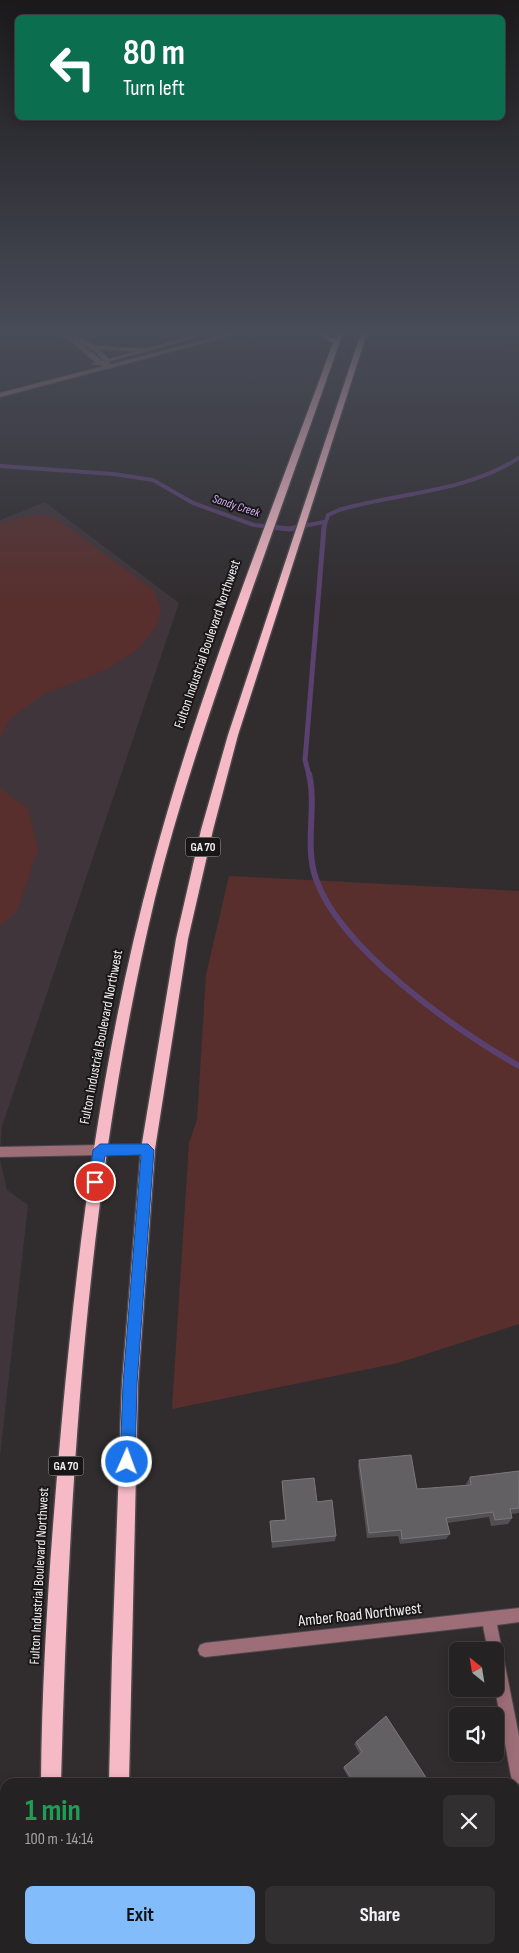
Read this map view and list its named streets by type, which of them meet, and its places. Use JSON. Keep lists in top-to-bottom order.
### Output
{
  "streets": {
    "main road": ["Fulton Industrial Boulevard Northwest", "GA 70"],
    "street": ["Amber Road Northwest"]
  },
  "water": ["Sandy Creek"],
  "north": "top left",
  "page": {
    "turn": ["80 m", "Turn left"],
    "heading": ["1 min", "100 m · 14:14"],
    "buttons": ["Exit", "Share"]
  }
}
